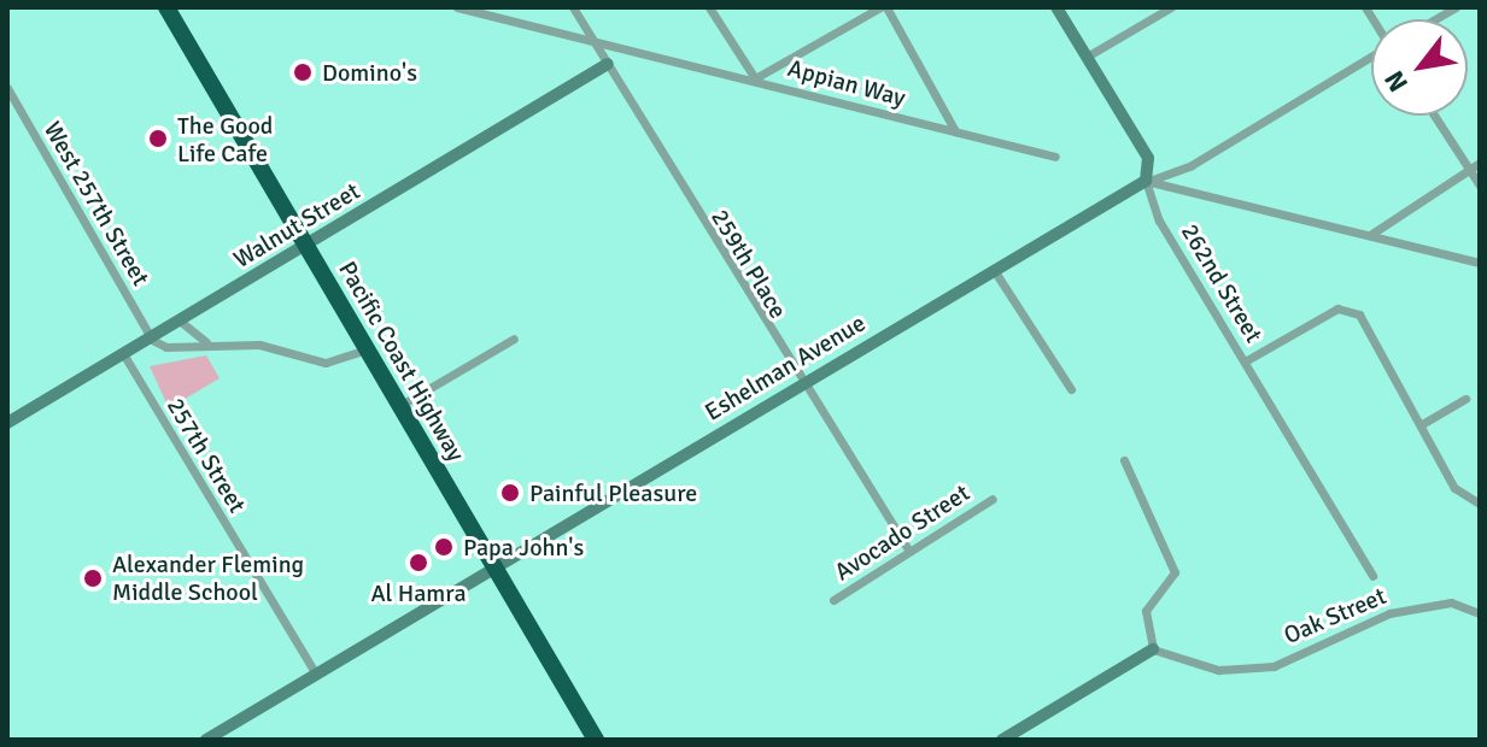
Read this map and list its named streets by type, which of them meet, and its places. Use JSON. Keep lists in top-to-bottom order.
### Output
{
  "streets": {
    "highway": ["Pacific Coast Highway"],
    "street": [
      "Appian Way",
      "West 257th Street",
      "Walnut Street",
      "259th Place",
      "262nd Street",
      "Eshelman Avenue",
      "257th Street",
      "Avocado Street",
      "Oak Street"
    ]
  },
  "crossings": [
    ["Appian Way", "259th Place"],
    ["West 257th Street", "Walnut Street"],
    ["Walnut Street", "259th Place"],
    ["Walnut Street", "Pacific Coast Highway"],
    ["Walnut Street", "257th Street"],
    ["259th Place", "Eshelman Avenue"],
    ["259th Place", "Avocado Street"],
    ["262nd Street", "Eshelman Avenue"],
    ["Pacific Coast Highway", "Eshelman Avenue"],
    ["Eshelman Avenue", "257th Street"]
  ],
  "places": [
    "Domino's",
    "The Good Life Cafe",
    "Painful Pleasure",
    "Papa John's",
    "Al Hamra",
    "Alexander Fleming Middle School"
  ],
  "north": "bottom left"
}
